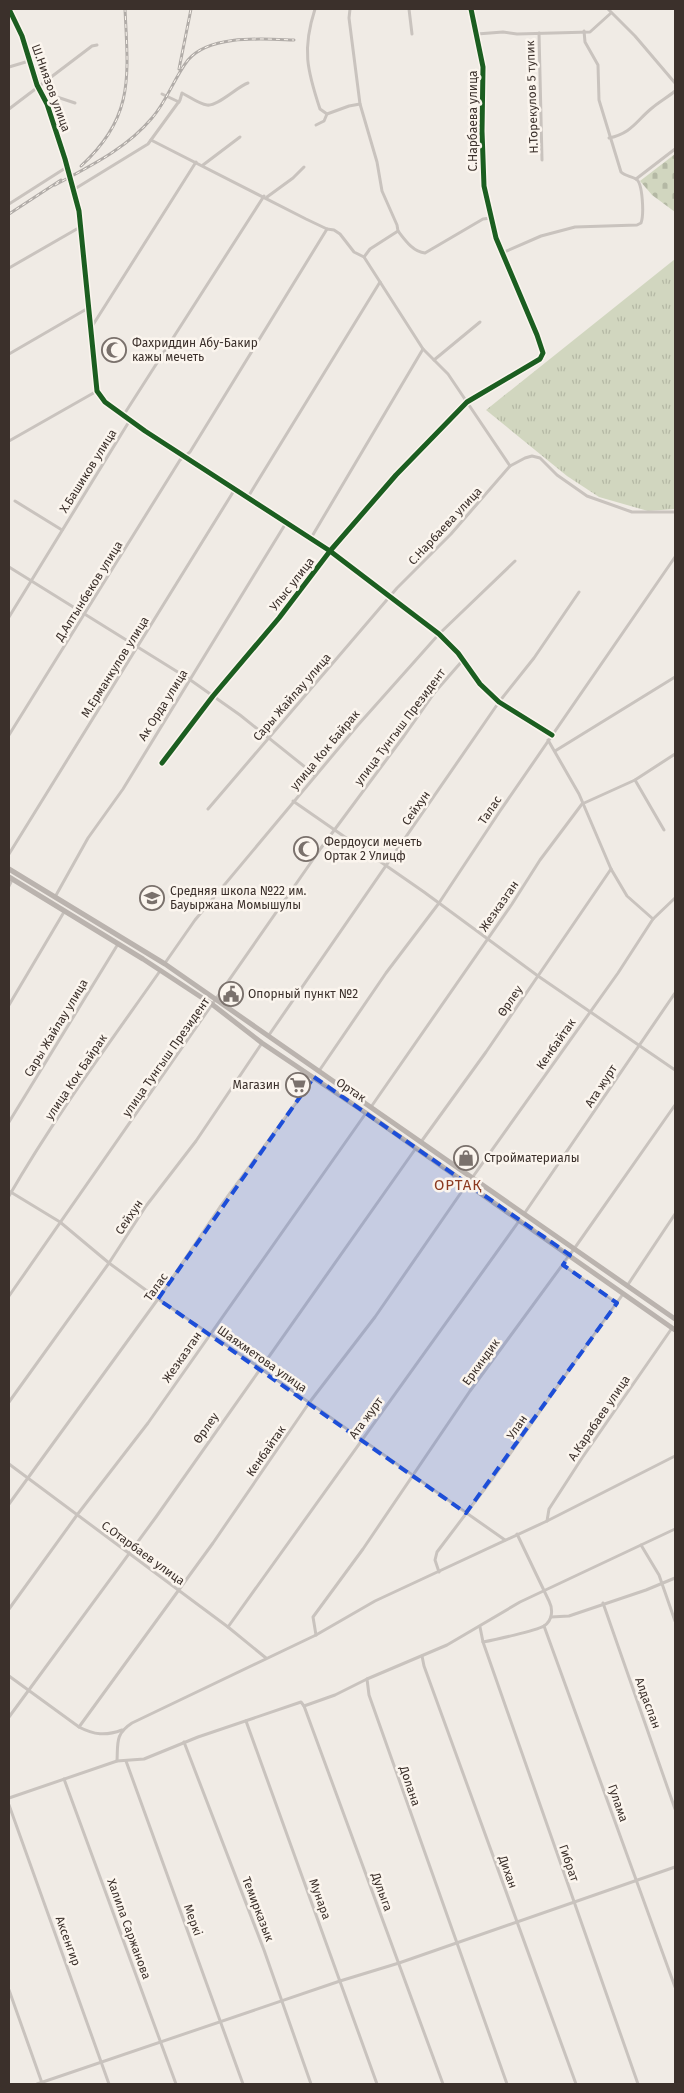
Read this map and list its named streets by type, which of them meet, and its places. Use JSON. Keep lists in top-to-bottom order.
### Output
{
  "streets": {
    "street": [
      "Ш.Ниязов улица",
      "Н.Торекулов 5 тупик",
      "С.Нарбаева улица",
      "Х.Башиков улица",
      "Улыс улица",
      "Д.Алтынбеков улица",
      "М.Ерманкулов улица",
      "Сары Жайлау улица",
      "Ак Орда улица",
      "улица Тунгыш Президент",
      "улица Кок Байрак",
      "Сейхун",
      "Талас",
      "Жезказган",
      "Өрлеу",
      "Кенбайтак",
      "Ата журт",
      "Ортак",
      "Шаяхметова улица",
      "Еркиндик",
      "А.Карабаев улица",
      "Улан",
      "С.Отарбаев улица",
      "Алдаспан",
      "Долана",
      "Гулама",
      "Гибрат",
      "Дихан",
      "Дулыга",
      "Мунара",
      "Темирказык",
      "Меркі",
      "Халила Саржанова",
      "Аксенгир"
    ]
  },
  "crossings": [
    ["С.Нарбаева улица", "Улыс улица"],
    ["С.Нарбаева улица", "Сары Жайлау улица"],
    ["Сары Жайлау улица", "Ортак"],
    ["Ак Орда улица", "Ортак"],
    ["улица Тунгыш Президент", "Ортак"],
    ["улица Тунгыш Президент", "Шаяхметова улица"],
    ["улица Кок Байрак", "Ортак"],
    ["улица Кок Байрак", "Шаяхметова улица"],
    ["Сейхун", "Ортак"],
    ["Сейхун", "Шаяхметова улица"],
    ["Талас", "Ортак"],
    ["Талас", "Шаяхметова улица"],
    ["Талас", "С.Отарбаев улица"],
    ["Жезказган", "Ортак"],
    ["Жезказган", "Шаяхметова улица"],
    ["Жезказган", "С.Отарбаев улица"],
    ["Өрлеу", "Ортак"],
    ["Өрлеу", "Шаяхметова улица"],
    ["Өрлеу", "С.Отарбаев улица"],
    ["Кенбайтак", "Ортак"],
    ["Кенбайтак", "Шаяхметова улица"],
    ["Кенбайтак", "С.Отарбаев улица"],
    ["Ата журт", "Ортак"],
    ["Ата журт", "Шаяхметова улица"],
    ["Ата журт", "С.Отарбаев улица"],
    ["Ортак", "Еркиндик"],
    ["Ортак", "А.Карабаев улица"],
    ["Ортак", "Улан"],
    ["Шаяхметова улица", "Еркиндик"],
    ["Шаяхметова улица", "Улан"]
  ],
  "districts": ["ОРТАҚ"],
  "places": {
    "mosque": ["Фахриддин Абу-Бакир кажы мечеть", "Фердоуси мечеть Ортак 2 Улицф"],
    "school or university": ["Средняя школа №22 им. Бауыржана Момышулы"],
    "public building": ["Опорный пункт №2"],
    "supermarket": ["Магазин"],
    "shop": ["Стройматериалы"]
  }
}
